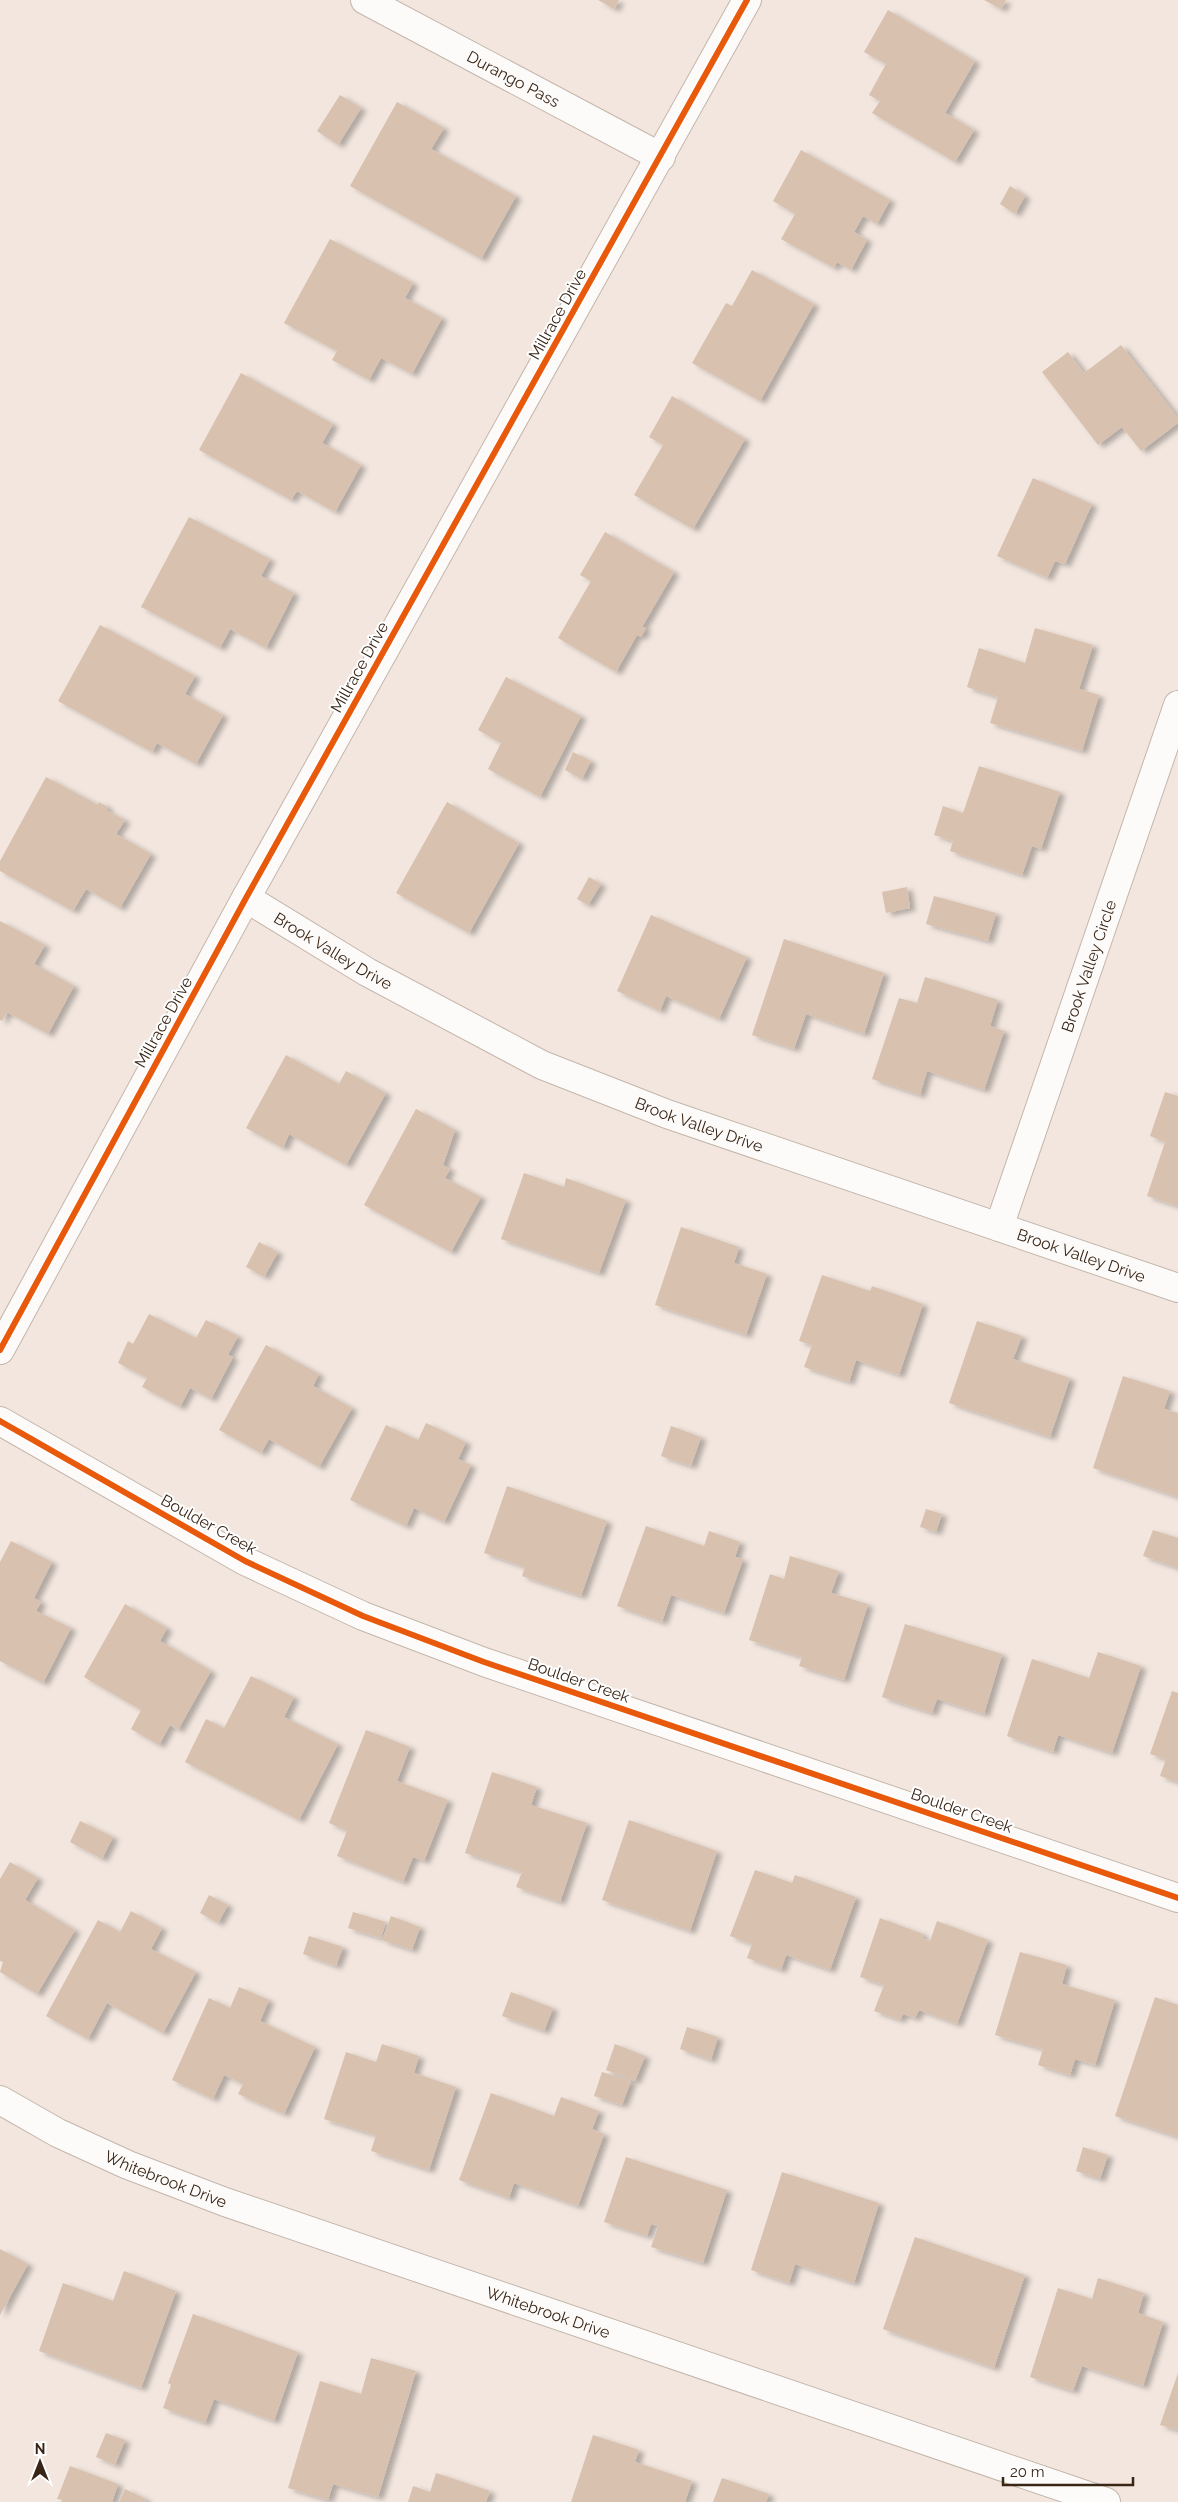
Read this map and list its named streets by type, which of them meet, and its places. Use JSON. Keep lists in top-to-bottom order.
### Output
{
  "streets": {
    "street": [
      "Durango Pass",
      "Millrace Drive",
      "Brook Valley Drive",
      "Brook Valley Circle",
      "Boulder Creek",
      "Whitebrook Drive"
    ]
  },
  "crossings": [
    ["Durango Pass", "Millrace Drive"],
    ["Millrace Drive", "Brook Valley Drive"],
    ["Brook Valley Drive", "Brook Valley Circle"]
  ],
  "scale_bar": "20 m",
  "north": "top"
}
